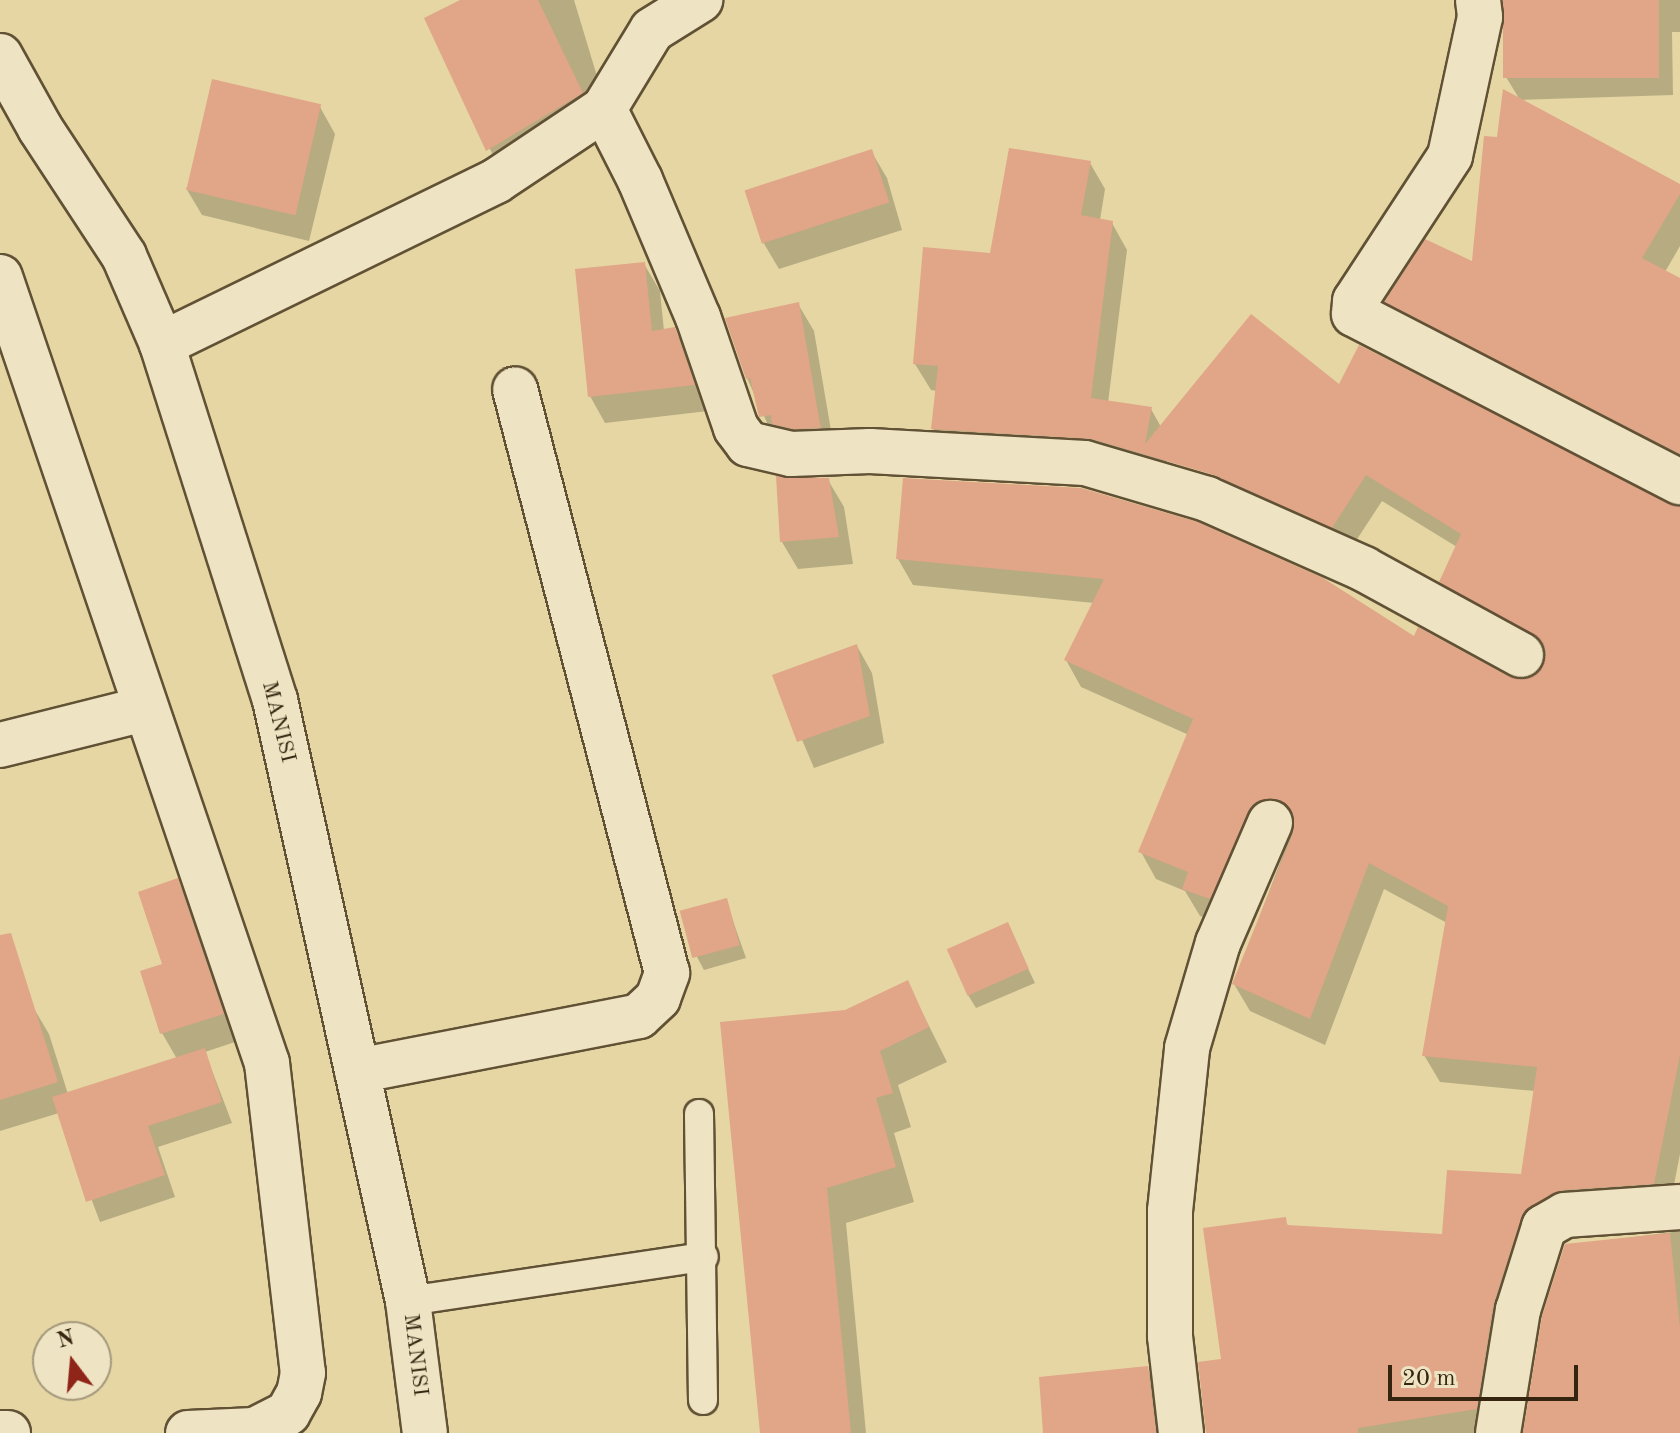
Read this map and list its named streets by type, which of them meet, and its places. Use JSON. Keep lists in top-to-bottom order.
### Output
{
  "streets": {
    "street": ["MANISI"]
  },
  "scale_bar": "20 m",
  "north": "top"
}
